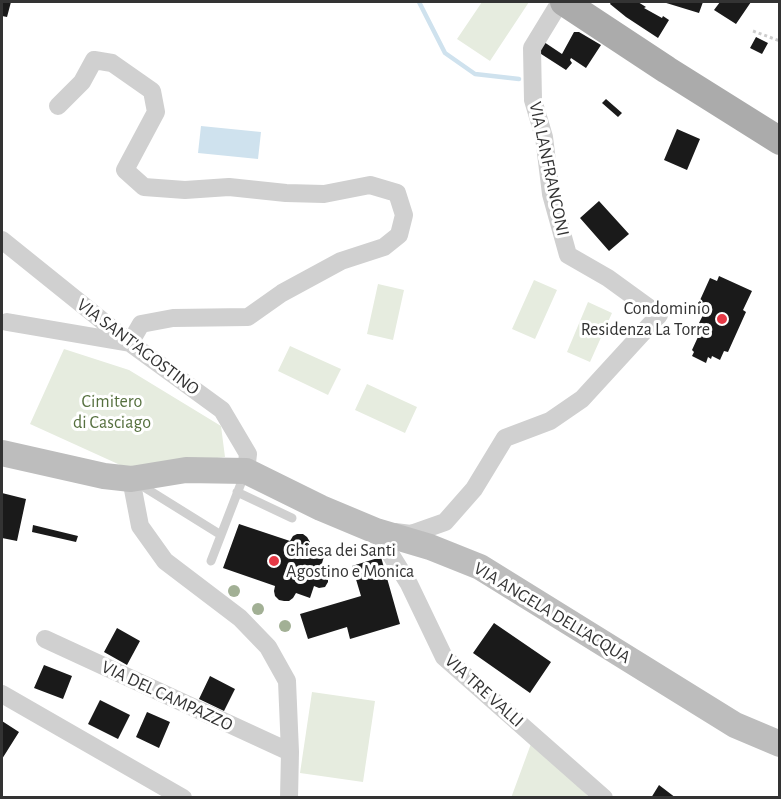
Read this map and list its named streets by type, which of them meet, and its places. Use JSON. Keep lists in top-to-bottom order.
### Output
{
  "streets": {
    "street": [
      "VIA LANFRANCONI",
      "VIA SANT'AGOSTINO",
      "VIA ANGELA DELL'ACQUA",
      "VIA TRE VALLI",
      "VIA DEL CAMPAZZO"
    ]
  },
  "crossings": [
    ["VIA LANFRANCONI", "VIA ANGELA DELL'ACQUA"],
    ["VIA LANFRANCONI", "VIA TRE VALLI"],
    ["VIA SANT'AGOSTINO", "VIA ANGELA DELL'ACQUA"],
    ["VIA ANGELA DELL'ACQUA", "VIA TRE VALLI"]
  ],
  "parks": ["Cimitero di Casciago"],
  "places": ["Condominio Residenza La Torre", "Chiesa dei Santi Agostino e Monica"]
}
